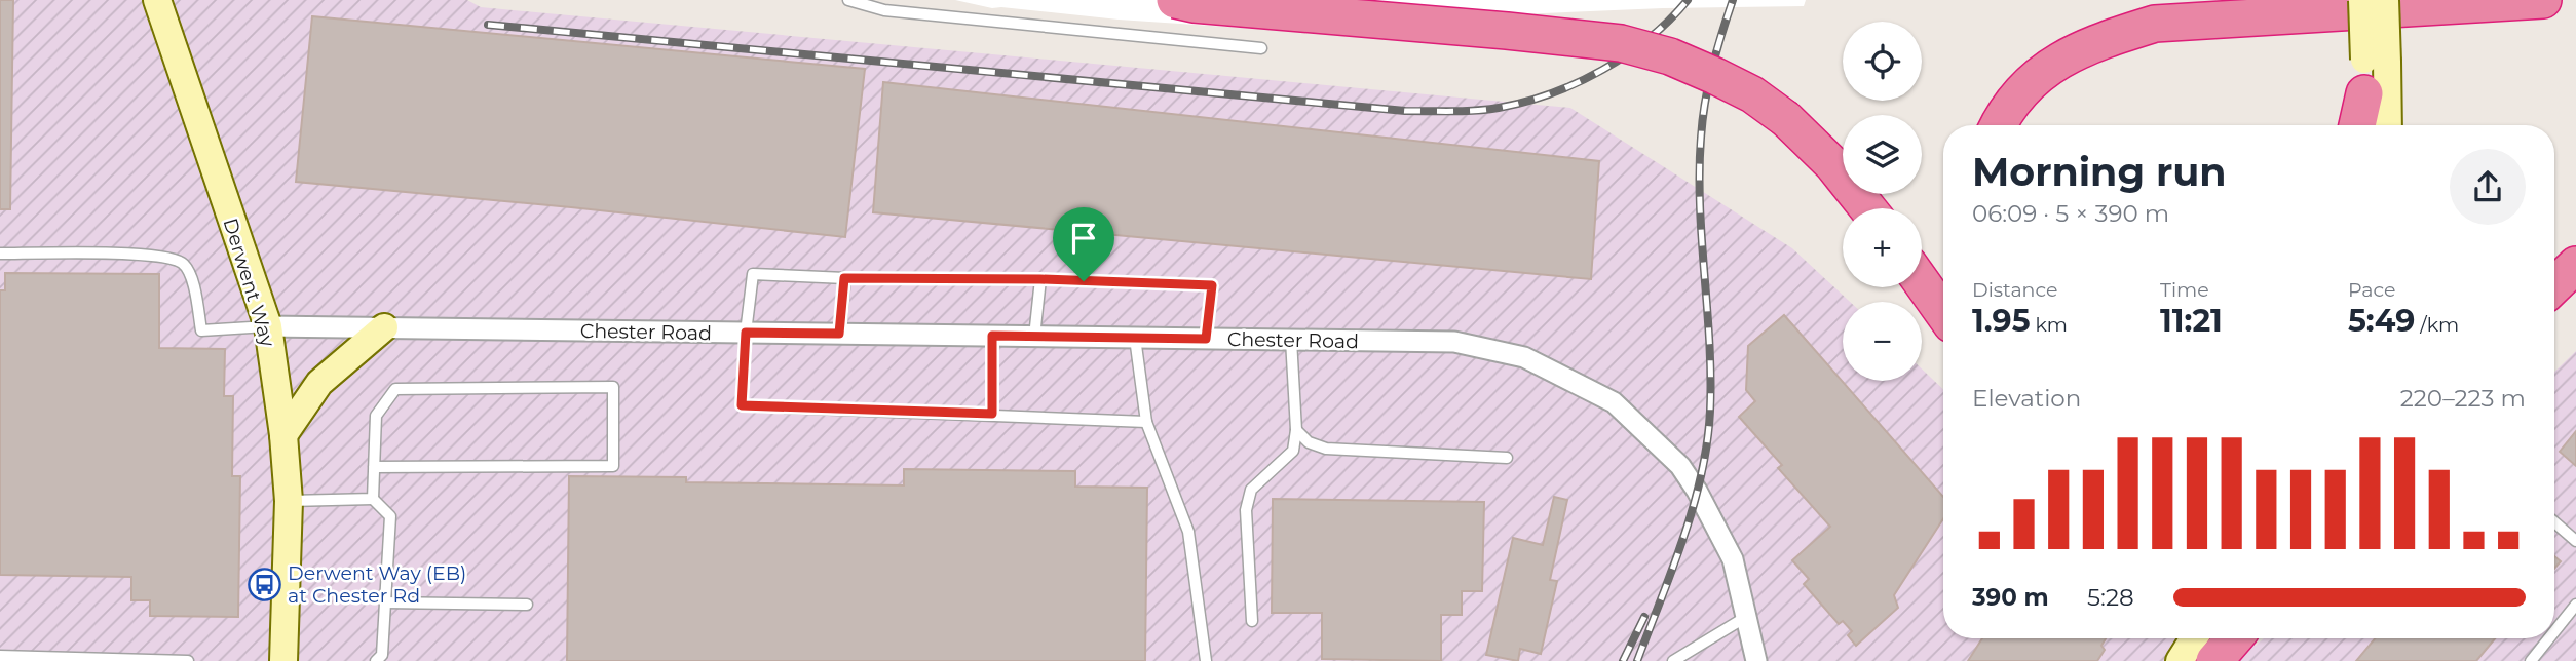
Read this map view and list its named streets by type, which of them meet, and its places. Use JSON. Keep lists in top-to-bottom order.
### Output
{
  "streets": {
    "street": ["Derwent Way", "Chester Road"]
  },
  "crossings": [
    ["Derwent Way", "Chester Road"]
  ],
  "places": {
    "bus stop": ["Derwent Way (EB) at Chester Rd"]
  },
  "page": {
    "map_buttons": ["+", "−"],
    "heading": ["Morning run", "06:09 · 5 × 390 m"],
    "stats": [
      ["Distance", "1.95 km"],
      ["Time", "11:21"],
      ["Pace", "5:49 /km"]
    ],
    "chart": ["Elevation", "220–223 m"],
    "list": [
      {
        "name": "390 m",
        "note": "5:28"
      }
    ]
  }
}
